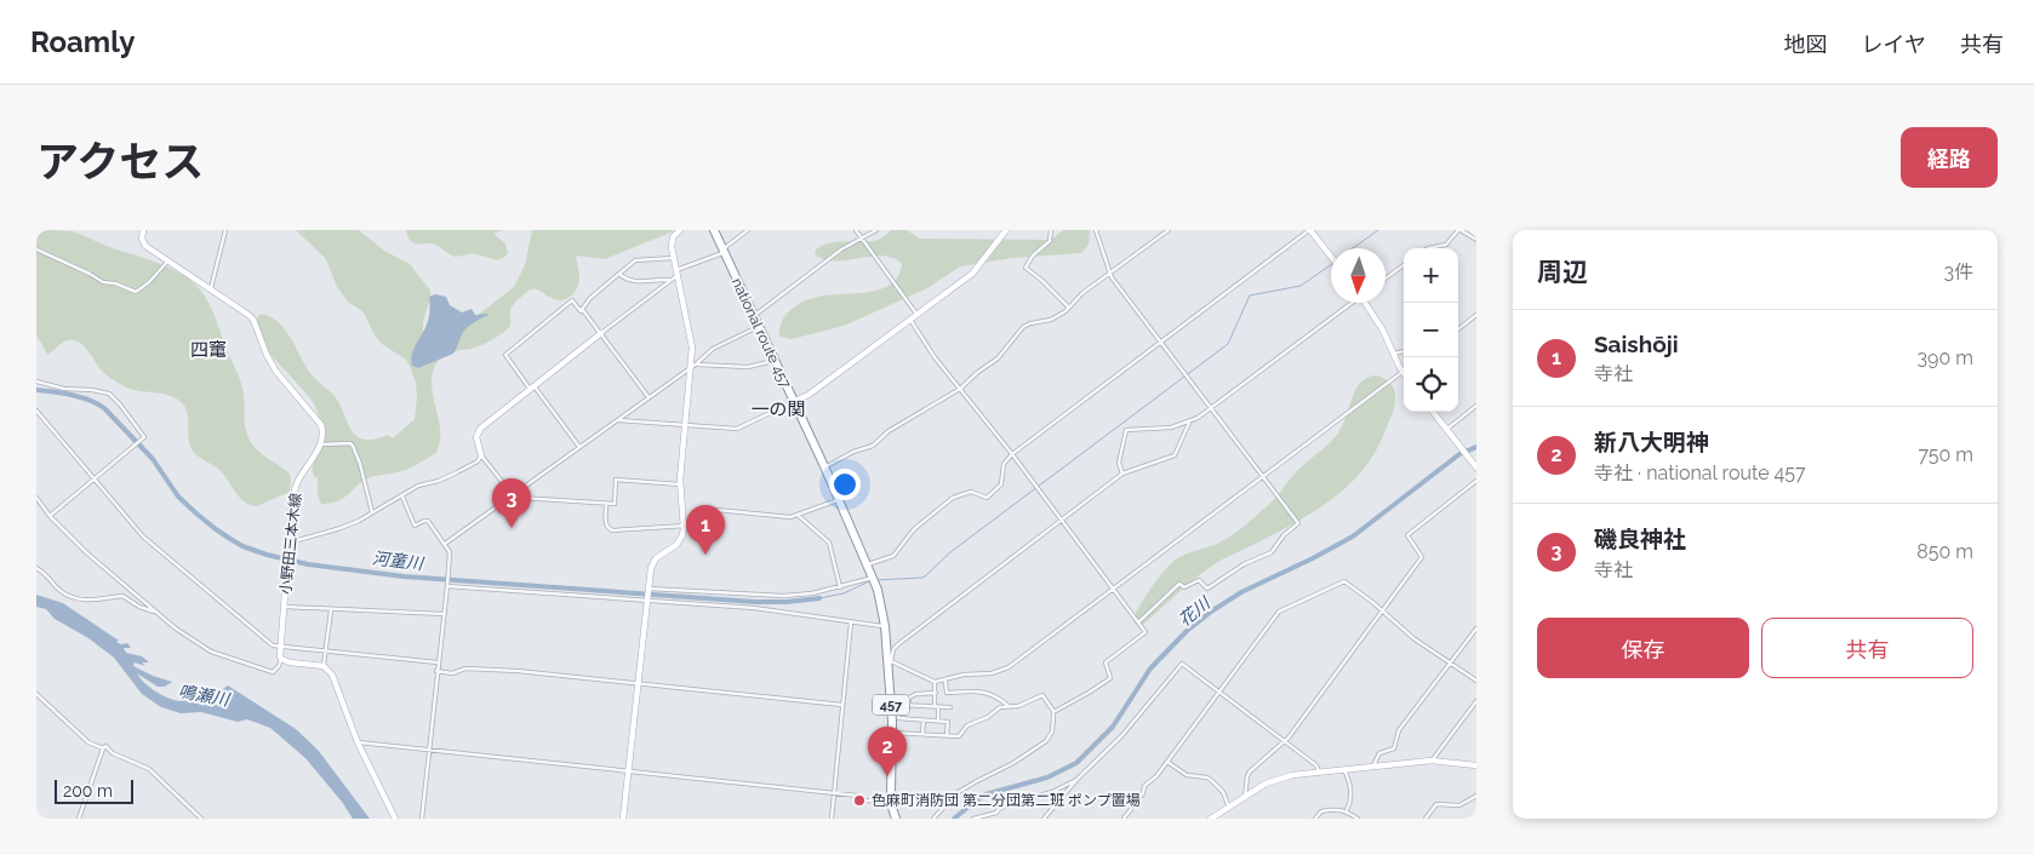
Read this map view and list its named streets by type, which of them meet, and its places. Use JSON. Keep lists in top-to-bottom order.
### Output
{
  "streets": {
    "highway": ["national route 457", "457"],
    "street": ["小野田三本木線"]
  },
  "districts": ["四竃", "一の関"],
  "water": ["河童川", "花川", "鳴瀬川"],
  "places": ["色麻町消防団 第二分団第二班 ポンプ置場"],
  "scale_bar": "200 m",
  "north": "bottom",
  "page": {
    "header": "Roamly",
    "nav": ["地図", "レイヤ", "共有"],
    "title": "アクセス",
    "buttons": [
      "経路",
      ["保存", "共有"]
    ],
    "heading": ["周辺", "3件"],
    "map_buttons": ["+", "−"],
    "list": [
      {
        "mark": "1",
        "name": "Saishōji",
        "note": "寺社",
        "value": "390 m"
      },
      {
        "mark": "2",
        "name": "新八大明神",
        "note": "寺社 · national route 457",
        "value": "750 m"
      },
      {
        "mark": "3",
        "name": "磯良神社",
        "note": "寺社",
        "value": "850 m"
      }
    ],
    "pins": ["3", "1", "2"],
    "scale": "200 m"
  }
}
